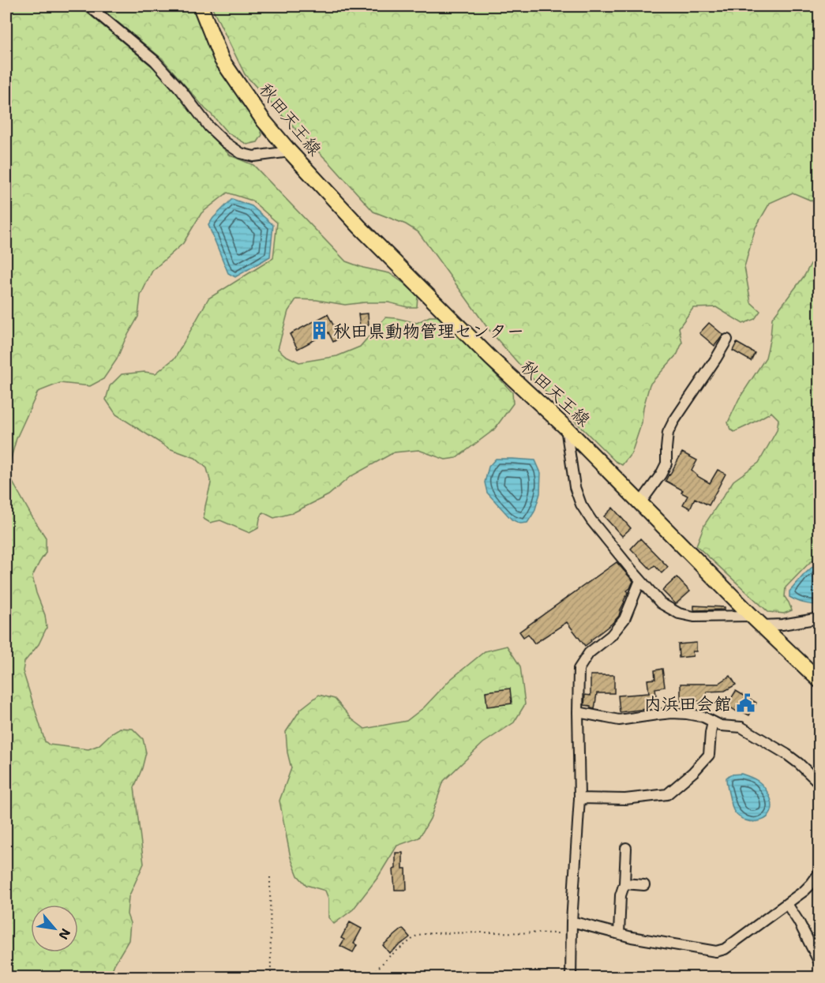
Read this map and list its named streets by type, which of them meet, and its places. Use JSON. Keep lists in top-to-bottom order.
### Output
{
  "streets": {
    "main road": ["秋田天王線"]
  },
  "places": {
    "building": ["秋田県動物管理センター"],
    "public building": ["内浜田会館"]
  },
  "north": "bottom right"
}
